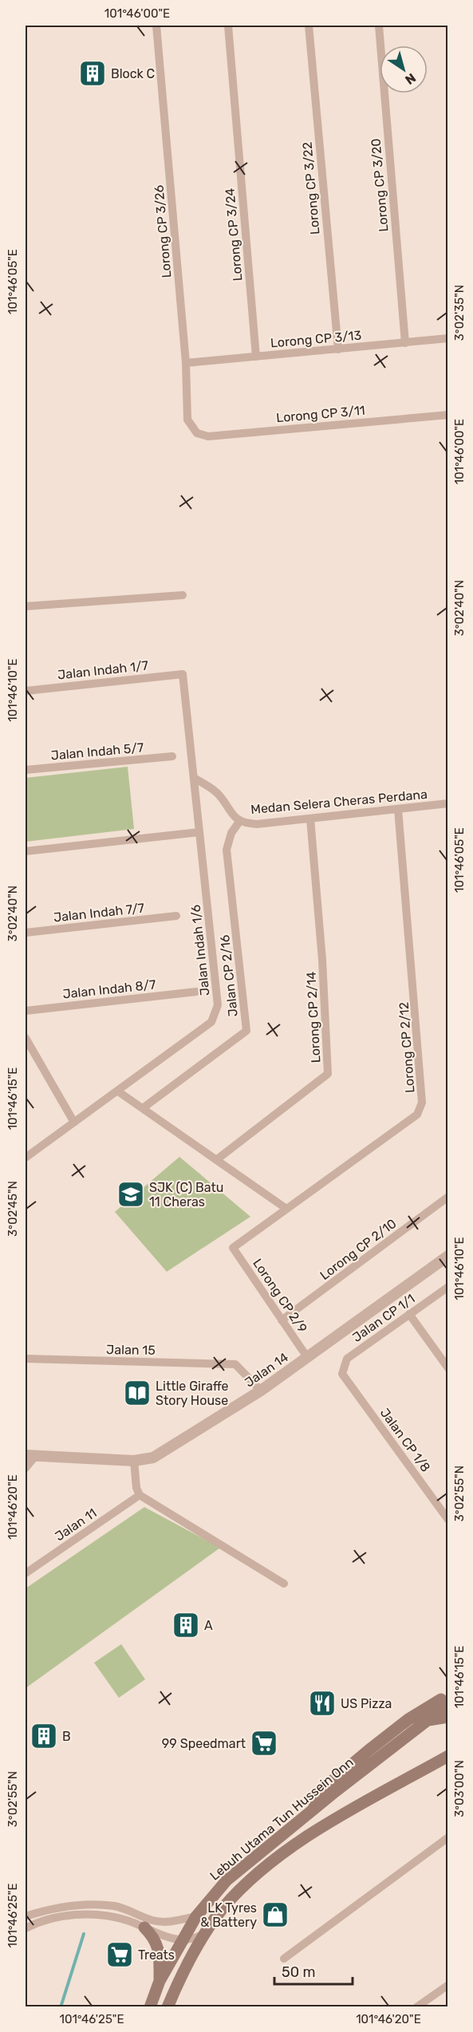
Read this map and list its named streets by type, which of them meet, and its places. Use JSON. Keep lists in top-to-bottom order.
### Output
{
  "streets": {
    "main road": ["Lebuh Utama Tun Hussein Onn"],
    "street": [
      "Lorong CP 3/20",
      "Lorong CP 3/22",
      "Lorong CP 3/26",
      "Lorong CP 3/24",
      "Lorong CP 3/13",
      "Lorong CP 3/11",
      "Jalan Indah 1/7",
      "Jalan Indah 5/7",
      "Medan Selera Cheras Perdana",
      "Jalan Indah 7/7",
      "Jalan Indah 1/6",
      "Jalan CP 2/16",
      "Jalan Indah 8/7",
      "Lorong CP 2/14",
      "Lorong CP 2/12",
      "Lorong CP 2/10",
      "Lorong CP 2/9",
      "Jalan CP 1/1",
      "Jalan 15",
      "Jalan 14",
      "Jalan CP 1/8",
      "Jalan 11"
    ]
  },
  "crossings": [
    ["Lorong CP 3/20", "Lorong CP 3/13"],
    ["Lorong CP 3/22", "Lorong CP 3/13"],
    ["Lorong CP 3/26", "Lorong CP 3/13"],
    ["Lorong CP 3/26", "Lorong CP 3/11"],
    ["Lorong CP 3/24", "Lorong CP 3/13"],
    ["Jalan Indah 1/7", "Jalan Indah 1/6"],
    ["Medan Selera Cheras Perdana", "Jalan Indah 1/6"],
    ["Medan Selera Cheras Perdana", "Jalan CP 2/16"],
    ["Medan Selera Cheras Perdana", "Lorong CP 2/14"],
    ["Medan Selera Cheras Perdana", "Lorong CP 2/12"],
    ["Lorong CP 2/12", "Lorong CP 2/9"],
    ["Lorong CP 2/10", "Lorong CP 2/9"],
    ["Lorong CP 2/9", "Jalan 14"],
    ["Jalan CP 1/1", "Jalan CP 1/8"],
    ["Jalan 15", "Jalan 14"]
  ],
  "places": {
    "building": ["Block C", "A", "B"],
    "school or university": ["SJK (C) Batu 11 Cheras"],
    "library": ["Little Giraffe Story House"],
    "restaurant": ["US Pizza"],
    "supermarket": ["99 Speedmart", "Treats"],
    "shop": ["LK Tyres & Battery"]
  },
  "scale_bar": "50 m",
  "north": "bottom right",
  "coordinates": [
    "101°46'00\"E",
    "101°46'05\"E",
    "3°02'35\"N",
    "3°02'40\"N",
    "101°46'10\"E",
    "101°46'15\"E",
    "3°02'45\"N",
    "3°02'55\"N",
    "101°46'20\"E",
    "3°03'00\"N",
    "101°46'25\"E"
  ]
}
